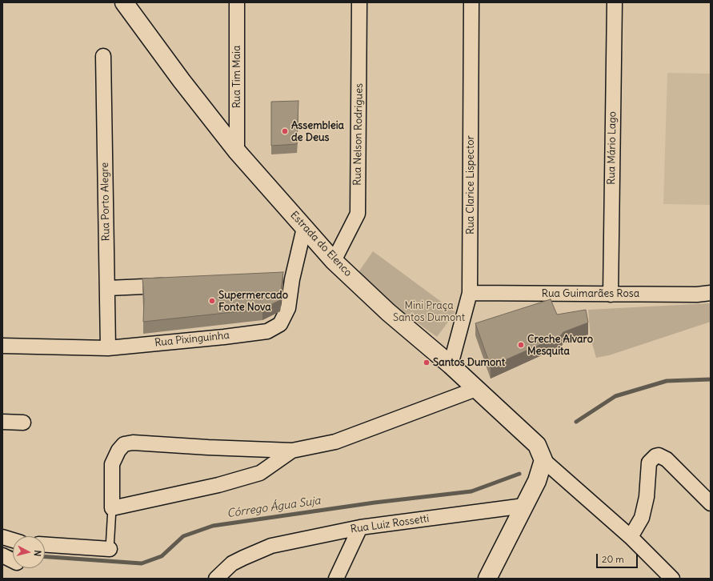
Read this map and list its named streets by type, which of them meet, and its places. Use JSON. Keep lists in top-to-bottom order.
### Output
{
  "streets": {
    "street": [
      "Rua Tim Maia",
      "Rua Nelson Rodrigues",
      "Rua Mário Lago",
      "Rua Clarice Lispector",
      "Rua Porto Alegre",
      "Estrada do Elenco",
      "Rua Guimarães Rosa",
      "Rua Pixinguinha",
      "Rua Luiz Rossetti"
    ]
  },
  "crossings": [
    ["Rua Tim Maia", "Estrada do Elenco"],
    ["Rua Nelson Rodrigues", "Estrada do Elenco"],
    ["Rua Mário Lago", "Rua Guimarães Rosa"],
    ["Rua Clarice Lispector", "Estrada do Elenco"],
    ["Rua Clarice Lispector", "Rua Guimarães Rosa"],
    ["Rua Porto Alegre", "Rua Pixinguinha"],
    ["Estrada do Elenco", "Rua Pixinguinha"]
  ],
  "water": ["Córrego Água Suja"],
  "parks": ["Mini Praça Santos Dumont"],
  "places": [
    "Assembleia de Deus",
    "Supermercado Fonte Nova",
    "Creche Alvaro Mesquita",
    "Santos Dumont"
  ],
  "scale_bar": "20 m",
  "north": "right"
}
